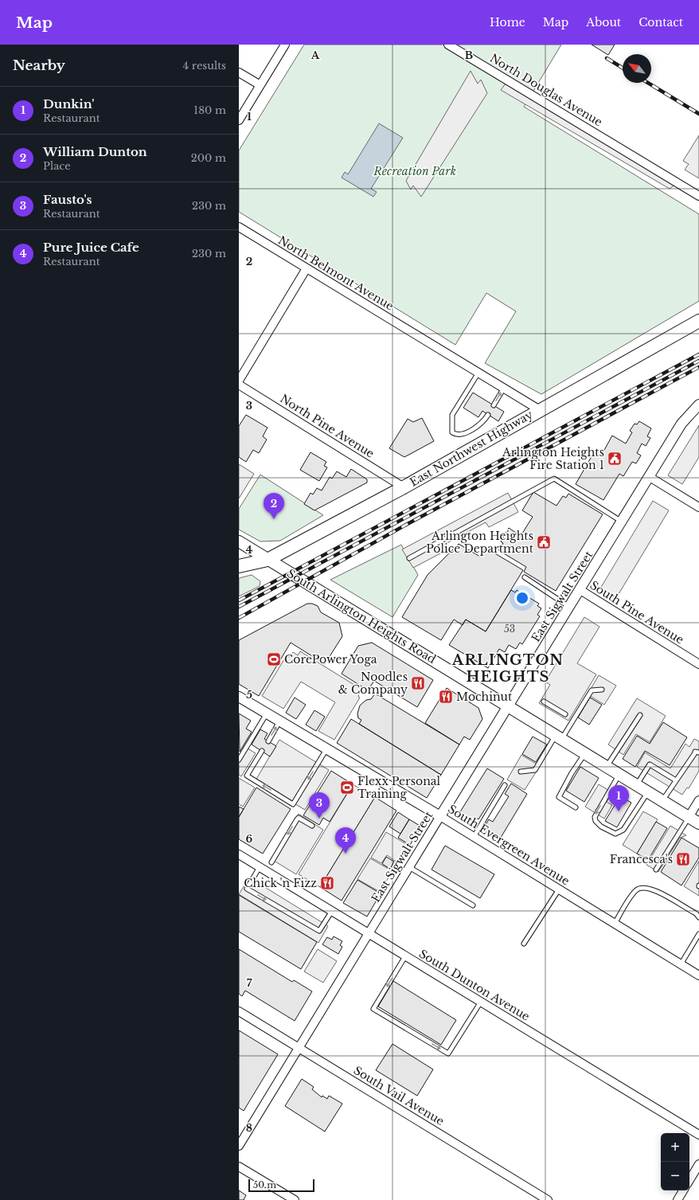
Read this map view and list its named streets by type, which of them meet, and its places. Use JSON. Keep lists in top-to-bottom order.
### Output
{
  "streets": {
    "main road": ["East Northwest Highway", "South Arlington Heights Road"],
    "street": [
      "North Douglas Avenue",
      "North Belmont Avenue",
      "North Pine Avenue",
      "East Sigwalt Street",
      "South Pine Avenue",
      "South Evergreen Avenue",
      "South Dunton Avenue",
      "South Vail Avenue"
    ]
  },
  "crossings": [
    ["North Belmont Avenue", "East Northwest Highway"],
    ["North Pine Avenue", "East Northwest Highway"],
    ["East Northwest Highway", "South Arlington Heights Road"],
    ["East Sigwalt Street", "South Pine Avenue"],
    ["East Sigwalt Street", "South Arlington Heights Road"],
    ["East Sigwalt Street", "South Evergreen Avenue"],
    ["East Sigwalt Street", "South Dunton Avenue"],
    ["East Sigwalt Street", "South Vail Avenue"]
  ],
  "districts": ["ARLINGTON HEIGHTS"],
  "parks": ["Recreation Park"],
  "places": {
    "public building": ["Arlington Heights Fire Station 1", "Arlington Heights Police Department"],
    "sports": ["CorePower Yoga", "Flexx Personal Training"],
    "restaurant": [
      "Noodles & Company",
      "Mochinut",
      "Francesca's",
      "Chick 'n Fizz"
    ]
  },
  "house_numbers": ["53"],
  "scale_bar": "50 m",
  "north": "top left",
  "page": {
    "header": "Map",
    "nav": [
      "Home",
      "Map",
      "About",
      "Contact"
    ],
    "heading": ["Nearby", "4 results"],
    "list": [
      {
        "mark": "1",
        "name": "Dunkin'",
        "note": "Restaurant",
        "value": "180 m"
      },
      {
        "mark": "2",
        "name": "William Dunton",
        "note": "Place",
        "value": "200 m"
      },
      {
        "mark": "3",
        "name": "Fausto's",
        "note": "Restaurant",
        "value": "230 m"
      },
      {
        "mark": "4",
        "name": "Pure Juice Cafe",
        "note": "Restaurant",
        "value": "230 m"
      }
    ],
    "pins": [
      "2",
      "1",
      "3",
      "4"
    ],
    "map_buttons": ["+", "−"],
    "scale": "50 m"
  },
  "grid": {
    "columns": ["A", "B"],
    "rows": [
      "1",
      "2",
      "3",
      "4",
      "5",
      "6",
      "7",
      "8"
    ]
  }
}
